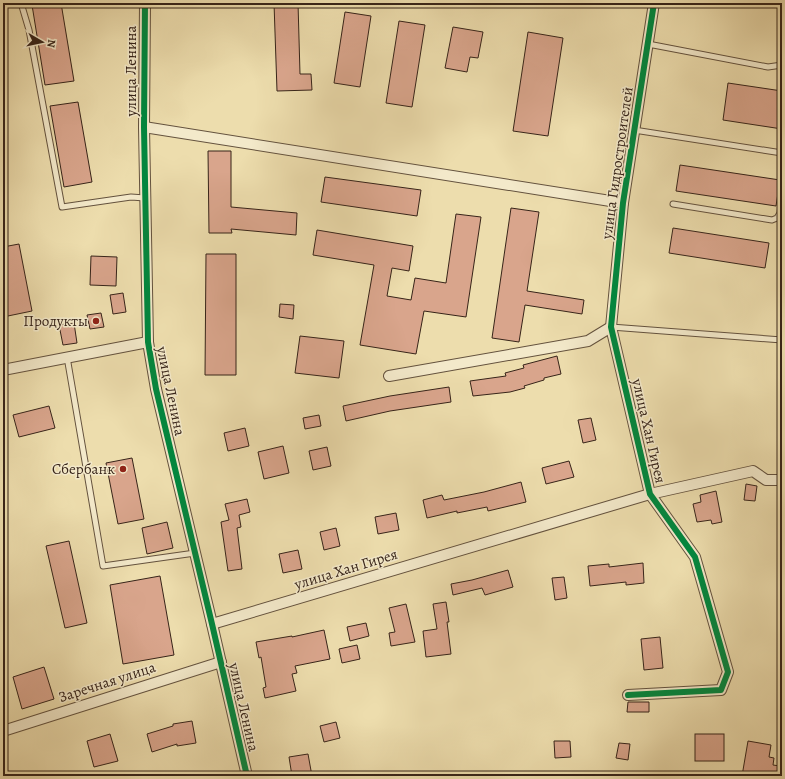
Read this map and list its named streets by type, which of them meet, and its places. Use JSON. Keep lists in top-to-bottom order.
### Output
{
  "streets": {
    "street": [
      "улица Ленина",
      "улица Гидростроителей",
      "улица Хан Гирея",
      "Заречная улица"
    ]
  },
  "crossings": [
    ["улица Ленина", "улица Хан Гирея"],
    ["улица Ленина", "Заречная улица"],
    ["улица Гидростроителей", "улица Хан Гирея"]
  ],
  "places": ["Продукты", "Сбербанк"],
  "north": "right"
}
